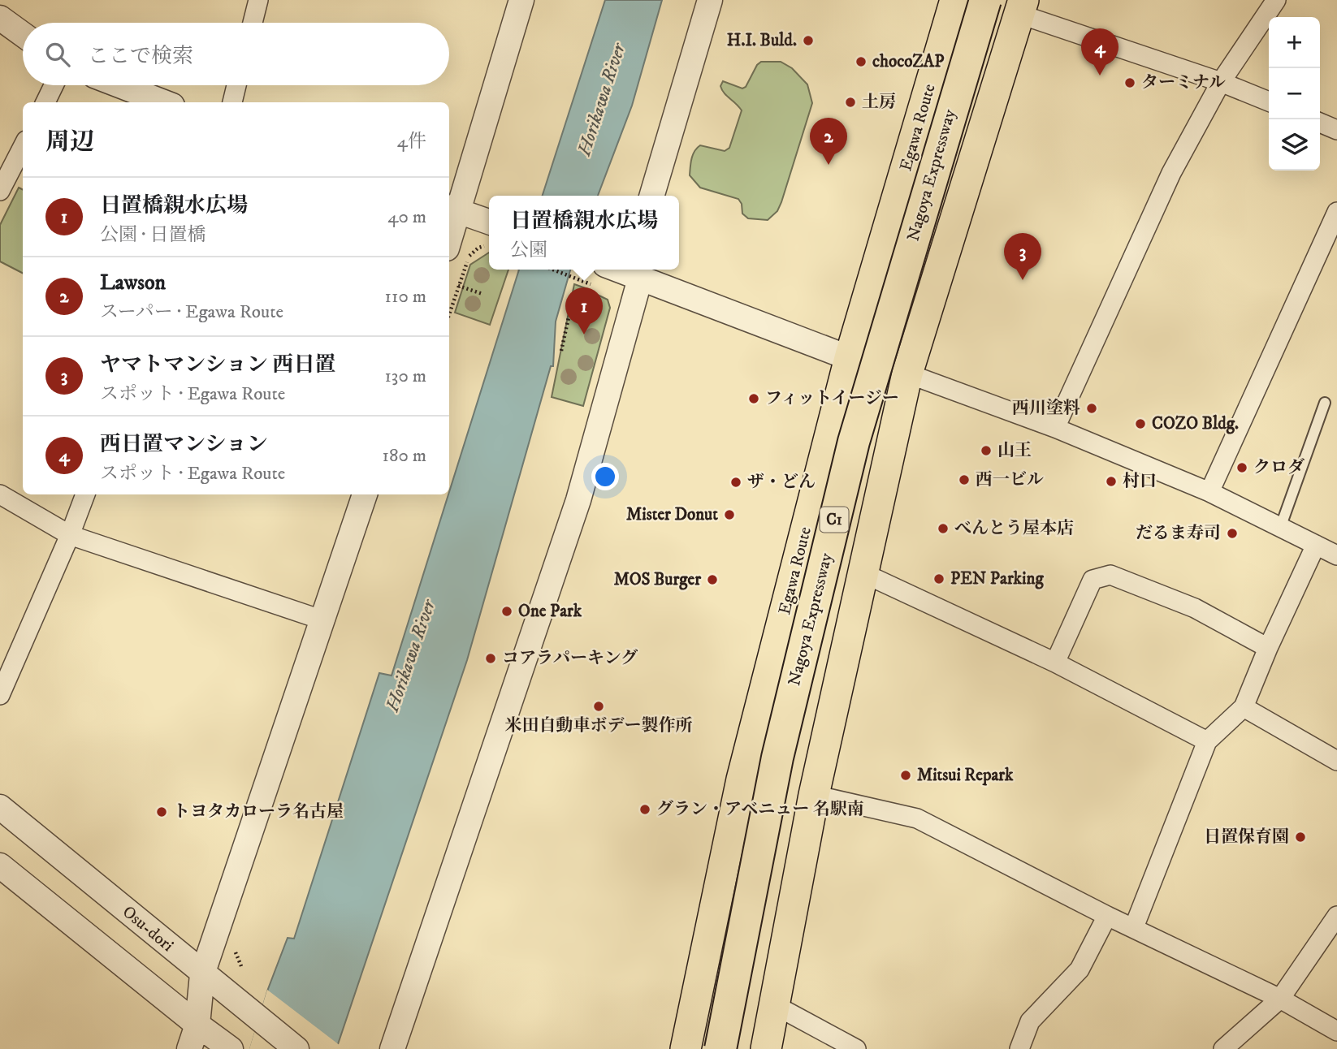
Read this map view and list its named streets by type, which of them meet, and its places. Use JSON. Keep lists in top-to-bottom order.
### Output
{
  "streets": {
    "highway": ["Nagoya Expressway", "C1"],
    "main road": ["Egawa Route"],
    "street": ["Osu-dori"]
  },
  "water": ["Horikawa River"],
  "places": [
    "H.I. Buld.",
    "chocoZAP",
    "ターミナル",
    "土房",
    "フィットイージー",
    "西川塗料",
    "COZO Bldg.",
    "山王",
    "クロダ",
    "西一ビル",
    "村口",
    "ザ・どん",
    "Mister Donut",
    "べんとう屋本店",
    "だるま寿司",
    "PEN Parking",
    "MOS Burger",
    "One Park",
    "コアラパーキング",
    "米田自動車ボデー製作所",
    "Mitsui Repark",
    "グラン・アベニュー 名駅南",
    "トヨタカローラ名古屋",
    "日置保育園"
  ],
  "page": {
    "map_buttons": ["+", "−"],
    "search": "ここで検索",
    "pins": [
      "4",
      "2",
      "3",
      "1"
    ],
    "heading": ["周辺", "4件"],
    "list": [
      {
        "mark": "1",
        "name": "日置橋親水広場",
        "note": "公園 · 日置橋",
        "value": "40 m"
      },
      {
        "mark": "2",
        "name": "Lawson",
        "note": "スーパー · Egawa Route",
        "value": "110 m"
      },
      {
        "mark": "3",
        "name": "ヤマトマンション 西日置",
        "note": "スポット · Egawa Route",
        "value": "130 m"
      },
      {
        "mark": "4",
        "name": "西日置マンション",
        "note": "スポット · Egawa Route",
        "value": "180 m"
      }
    ],
    "popup": ["日置橋親水広場", "公園"]
  }
}
